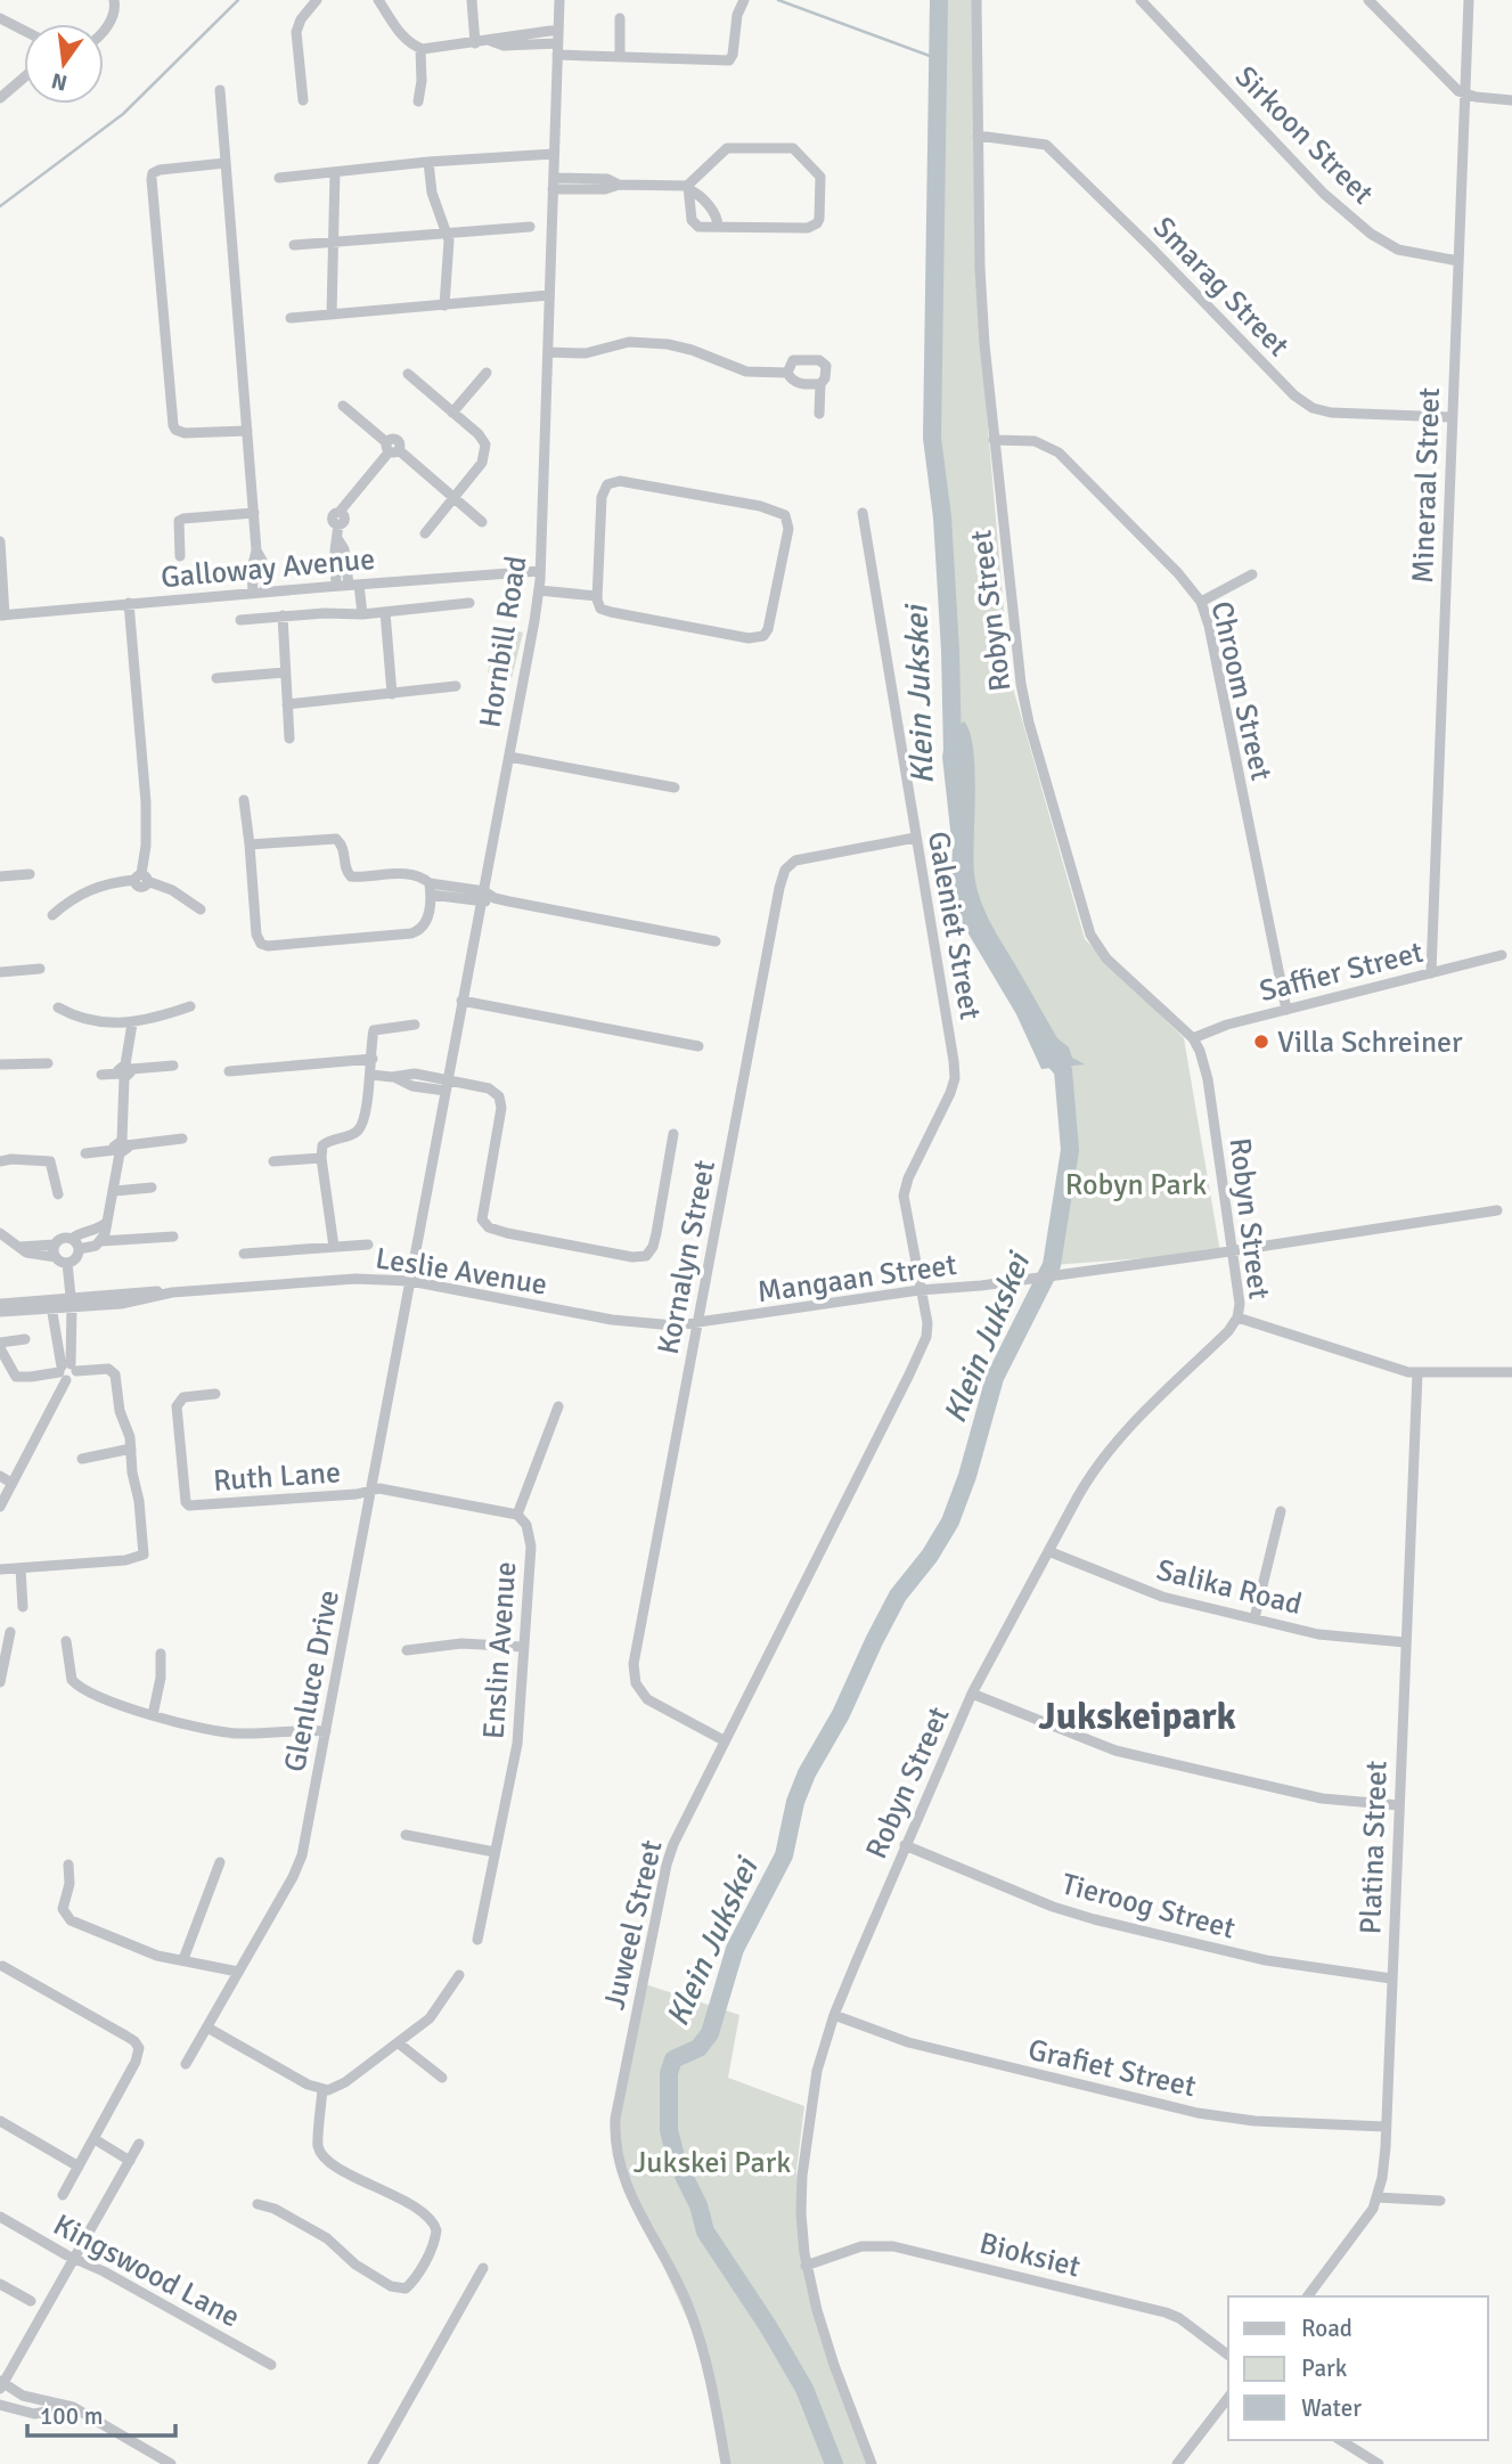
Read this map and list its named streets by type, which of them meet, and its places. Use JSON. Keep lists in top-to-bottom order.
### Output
{
  "streets": {
    "street": [
      "Sirkoon Street",
      "Smarag Street",
      "Mineraal Street",
      "Galloway Avenue",
      "Robyn Street",
      "Hornbill Road",
      "Chroom Street",
      "Galeniet Street",
      "Saffier Street",
      "Kornalyn Street",
      "Leslie Avenue",
      "Mangaan Street",
      "Ruth Lane",
      "Salika Road",
      "Enslin Avenue",
      "Glenluce Drive",
      "Platina Street",
      "Tieroog Street",
      "Juweel Street",
      "Grafiet Street",
      "Bioksiet",
      "Kingswood Lane"
    ]
  },
  "crossings": [
    ["Sirkoon Street", "Mineraal Street"],
    ["Smarag Street", "Mineraal Street"],
    ["Smarag Street", "Robyn Street"],
    ["Mineraal Street", "Saffier Street"],
    ["Galloway Avenue", "Hornbill Road"],
    ["Robyn Street", "Chroom Street"],
    ["Robyn Street", "Saffier Street"],
    ["Robyn Street", "Mangaan Street"],
    ["Robyn Street", "Salika Road"],
    ["Robyn Street", "Tieroog Street"],
    ["Robyn Street", "Grafiet Street"],
    ["Robyn Street", "Bioksiet"],
    ["Hornbill Road", "Leslie Avenue"],
    ["Hornbill Road", "Glenluce Drive"],
    ["Chroom Street", "Saffier Street"],
    ["Galeniet Street", "Kornalyn Street"],
    ["Galeniet Street", "Mangaan Street"],
    ["Galeniet Street", "Juweel Street"],
    ["Kornalyn Street", "Leslie Avenue"],
    ["Kornalyn Street", "Mangaan Street"],
    ["Kornalyn Street", "Juweel Street"],
    ["Leslie Avenue", "Mangaan Street"],
    ["Leslie Avenue", "Glenluce Drive"],
    ["Mangaan Street", "Juweel Street"],
    ["Ruth Lane", "Glenluce Drive"],
    ["Salika Road", "Platina Street"],
    ["Platina Street", "Tieroog Street"],
    ["Platina Street", "Grafiet Street"]
  ],
  "districts": ["Jukskeipark"],
  "water": ["Klein Jukskei"],
  "parks": ["Robyn Park", "Jukskei Park"],
  "places": ["Villa Schreiner"],
  "legend": ["Road", "Park", "Water"],
  "scale_bar": "100 m",
  "north": "bottom"
}
